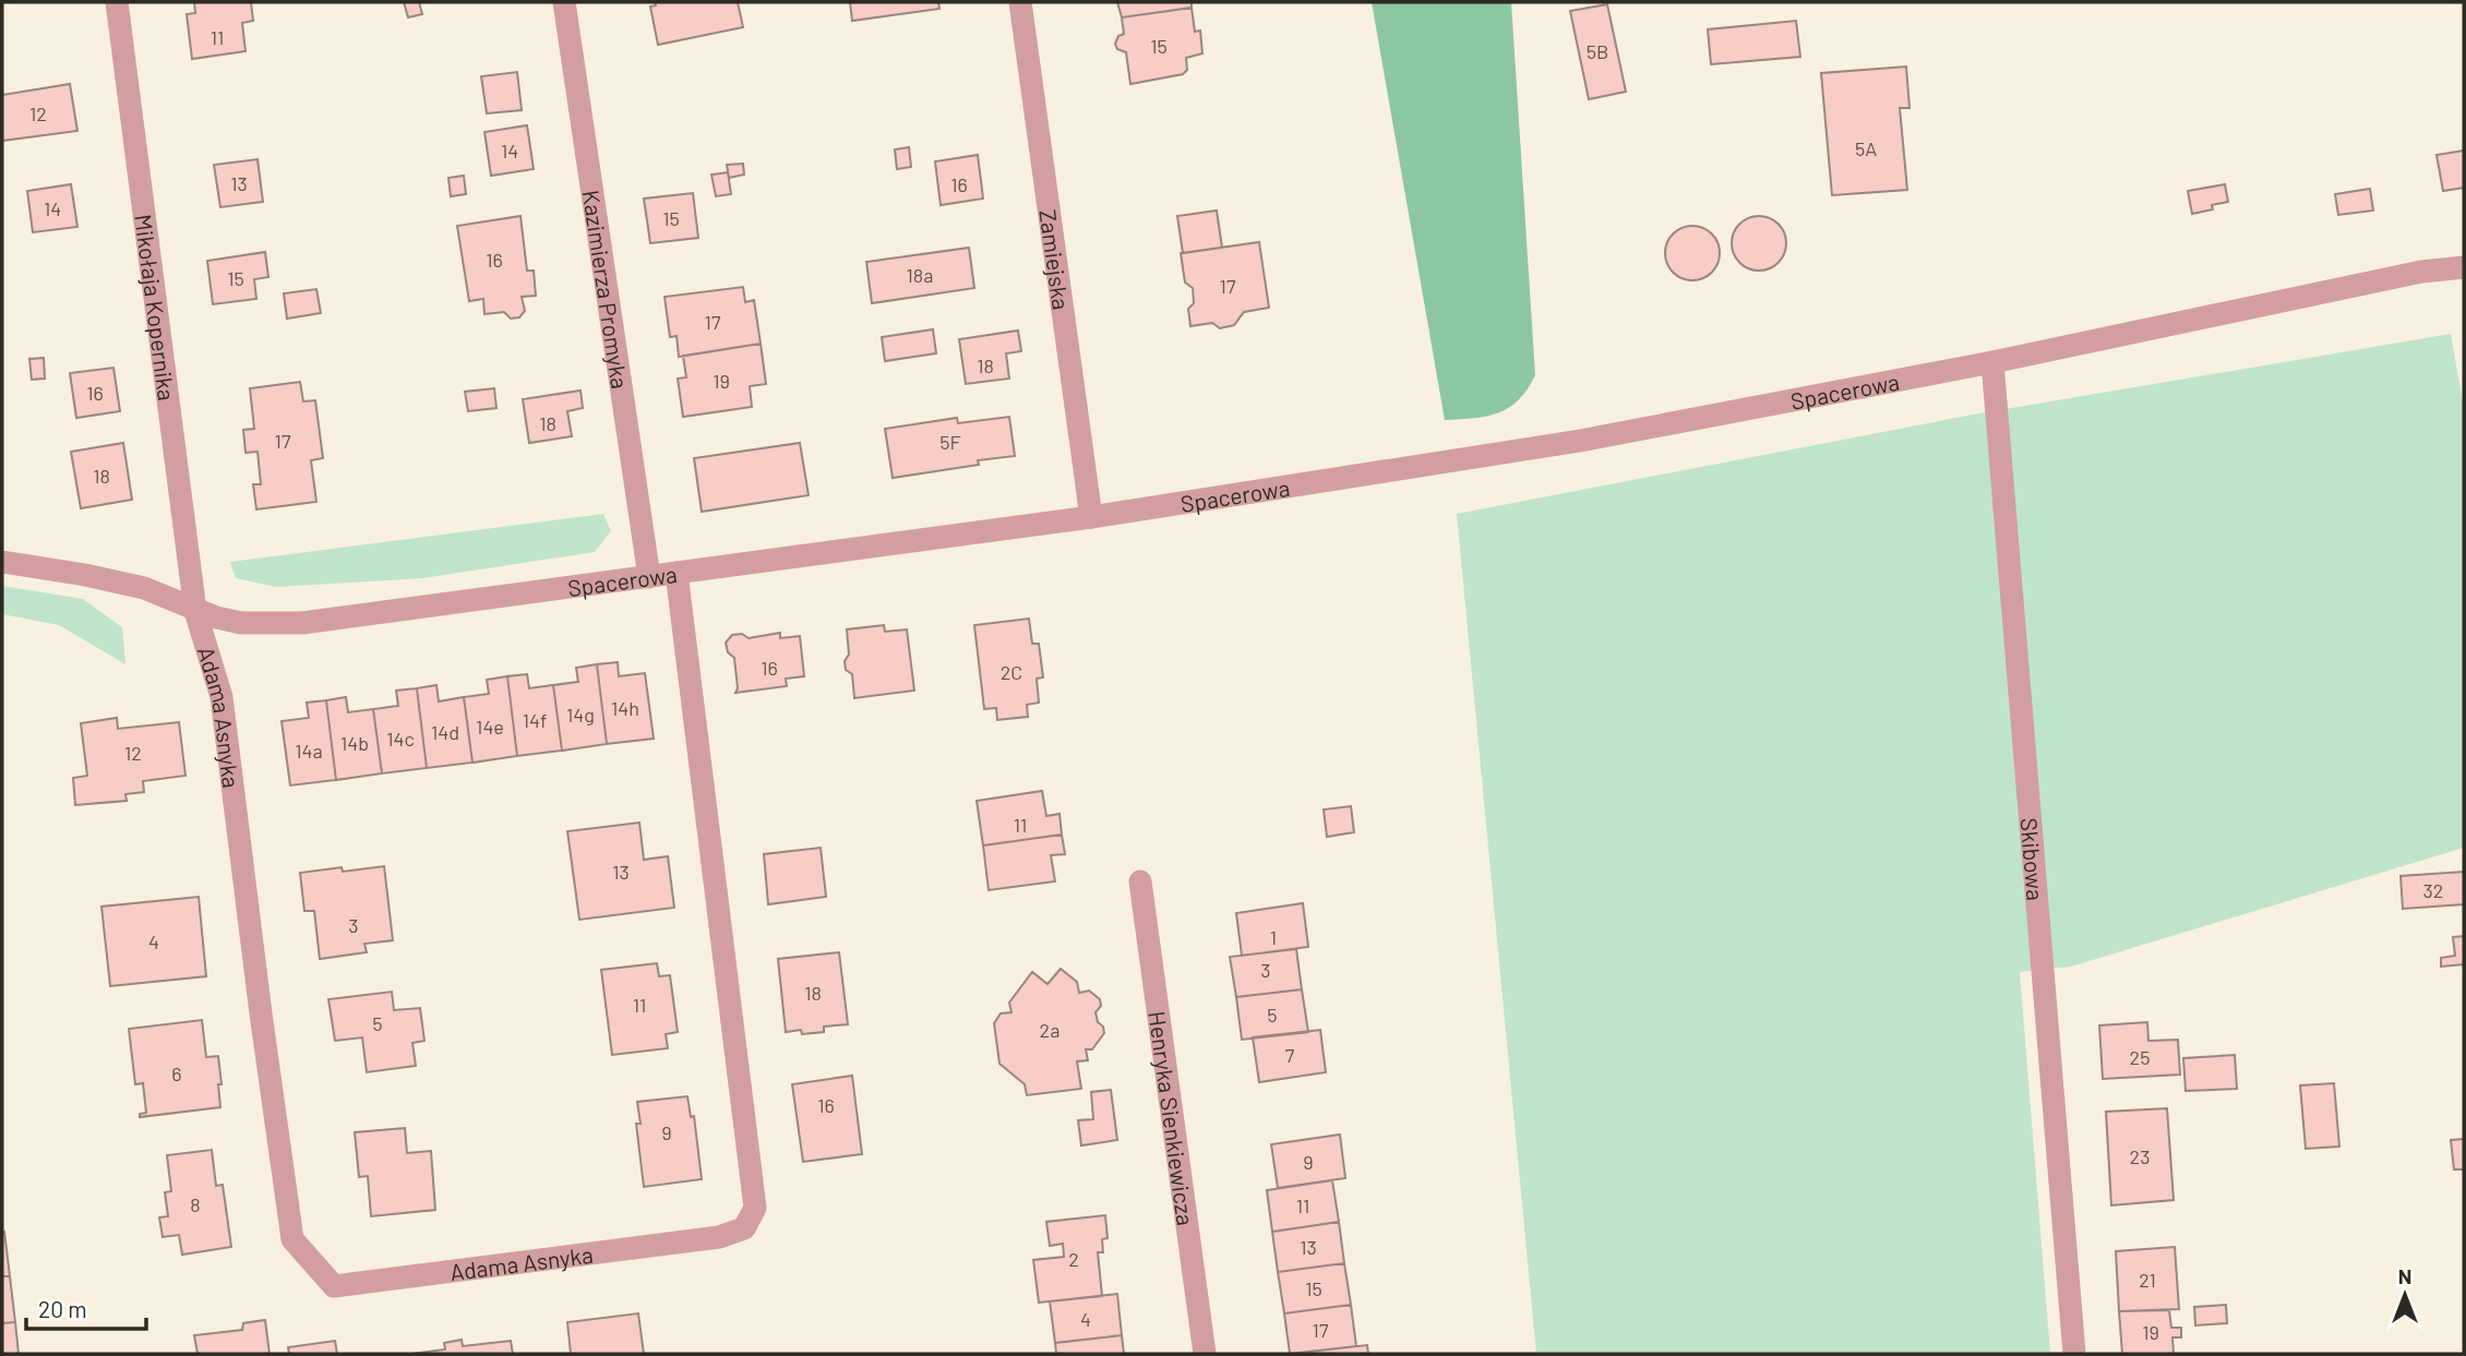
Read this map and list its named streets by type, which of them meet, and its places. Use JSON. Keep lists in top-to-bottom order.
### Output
{
  "streets": {
    "street": [
      "Zamiejska",
      "Kazimierza Promyka",
      "Mikołaja Kopernika",
      "Spacerowa",
      "Adama Asnyka",
      "Skibowa",
      "Henryka Sienkiewicza"
    ]
  },
  "crossings": [
    ["Zamiejska", "Spacerowa"],
    ["Kazimierza Promyka", "Spacerowa"],
    ["Mikołaja Kopernika", "Spacerowa"],
    ["Mikołaja Kopernika", "Adama Asnyka"],
    ["Spacerowa", "Adama Asnyka"],
    ["Spacerowa", "Skibowa"]
  ],
  "house_numbers": [
    "11",
    "15",
    "5B",
    "12",
    "5A",
    "14",
    "13",
    "16",
    "14",
    "15",
    "16",
    "18a",
    "15",
    "17",
    "17",
    "18",
    "19",
    "16",
    "18",
    "17",
    "5F",
    "18",
    "16",
    "2C",
    "14h",
    "14g",
    "14f",
    "14e",
    "14d",
    "14c",
    "14b",
    "14a",
    "12",
    "11",
    "13",
    "32",
    "3",
    "1",
    "4",
    "3",
    "18",
    "11",
    "5",
    "5",
    "2a",
    "7",
    "25",
    "6",
    "16",
    "9",
    "23",
    "9",
    "8",
    "11",
    "13",
    "2",
    "21",
    "15",
    "4",
    "17",
    "19"
  ],
  "scale_bar": "20 m",
  "north": "top"
}
